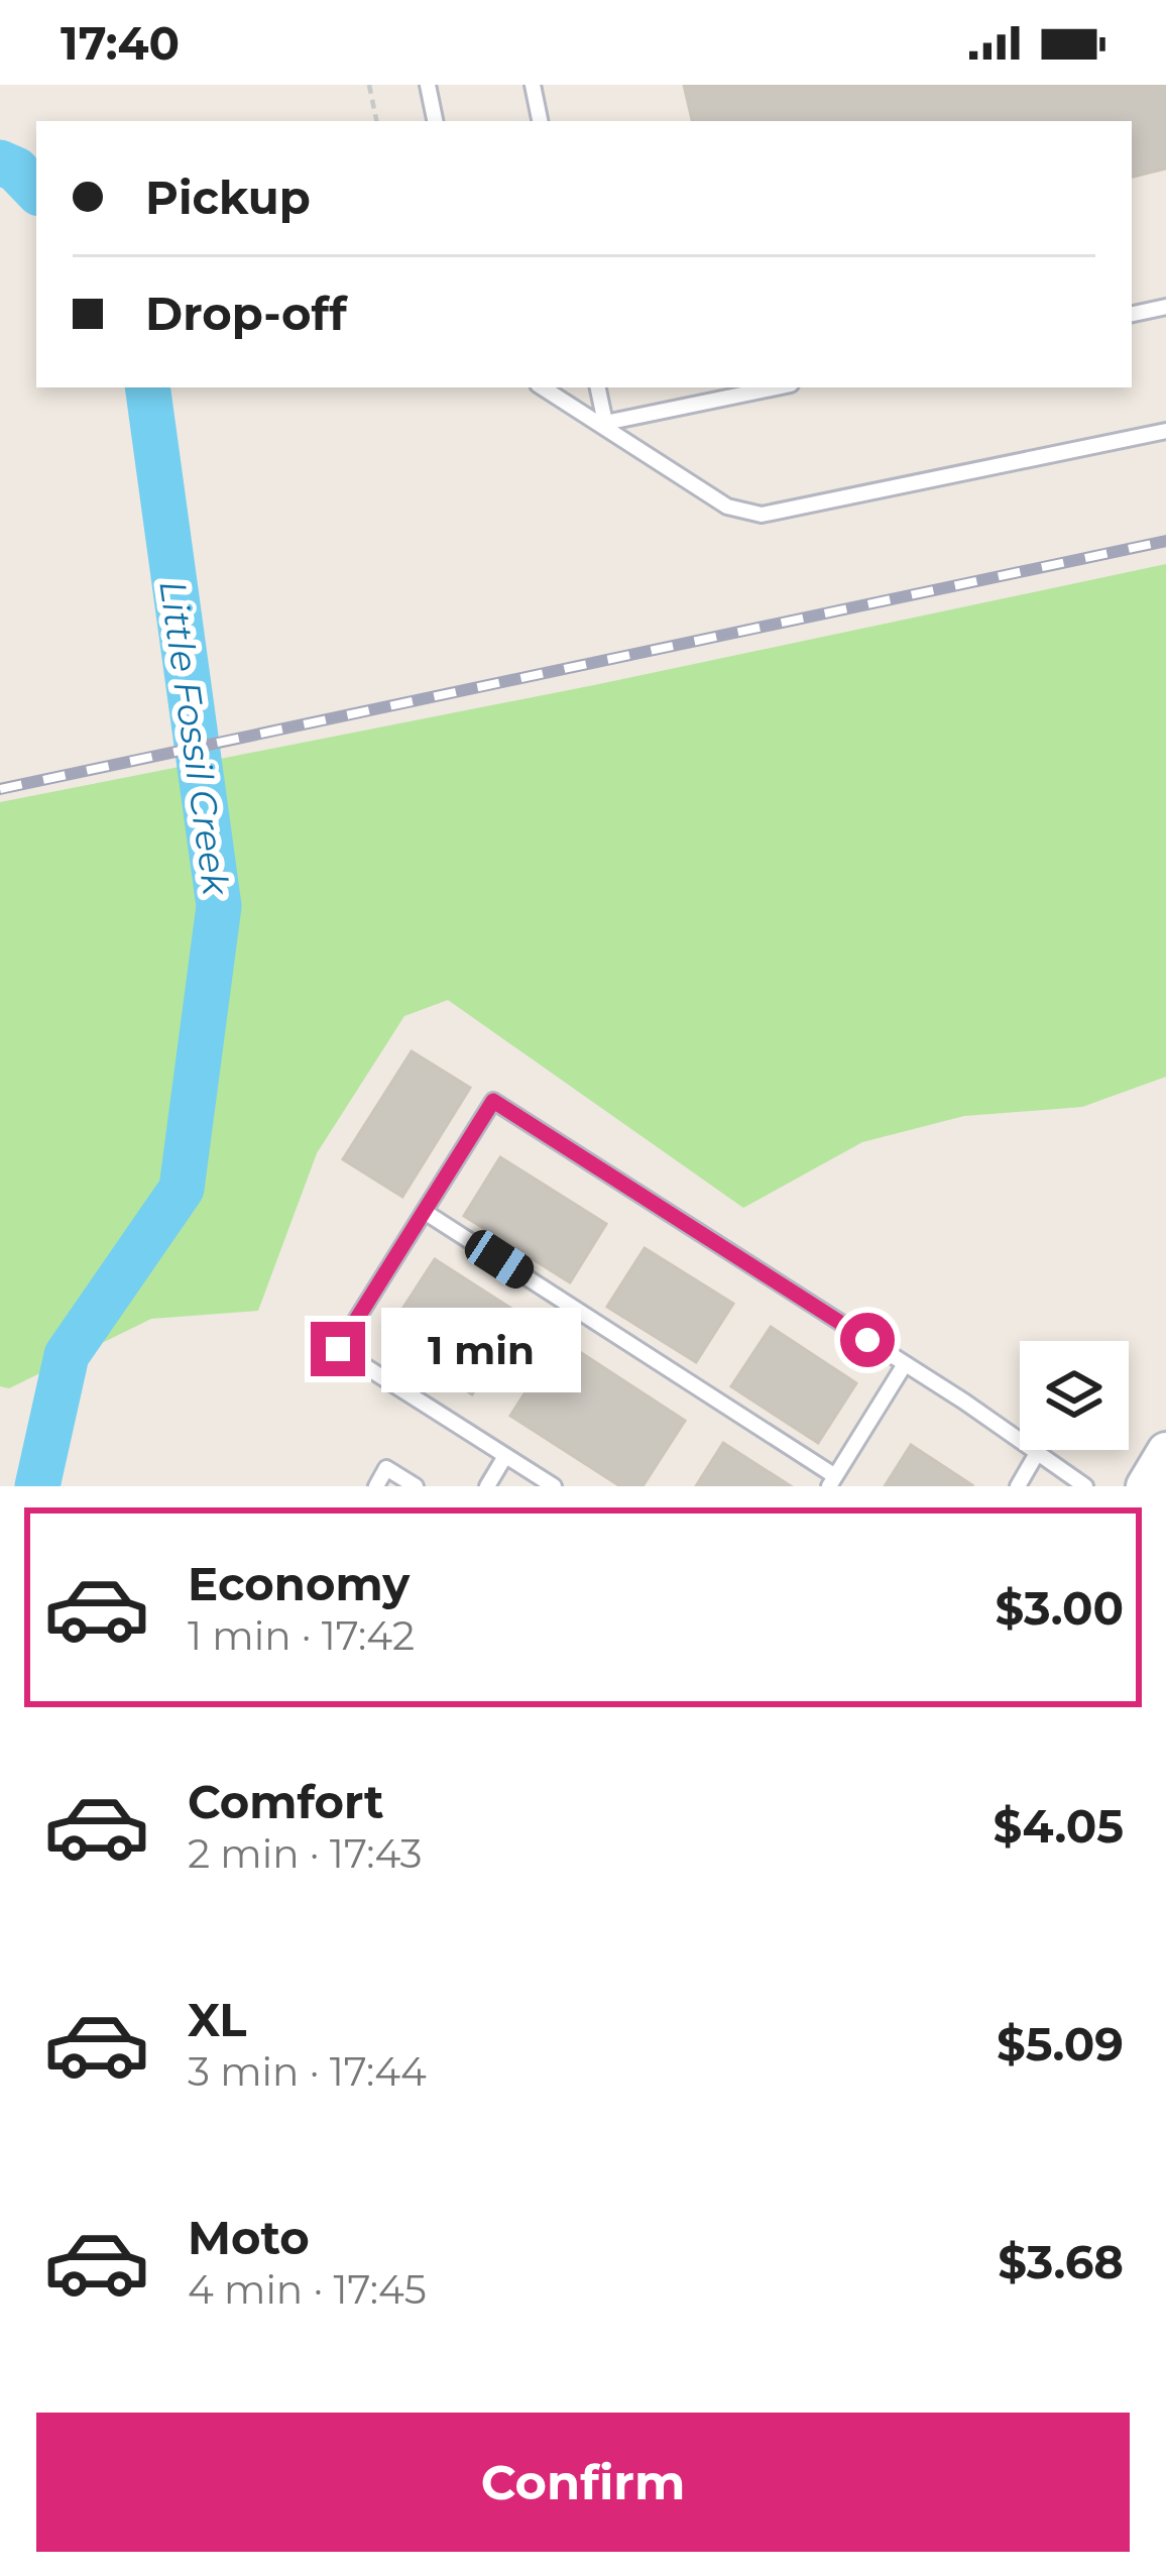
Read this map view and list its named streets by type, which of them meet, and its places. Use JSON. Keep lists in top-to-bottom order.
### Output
{
  "water": ["Little Fossil Creek"],
  "page": {
    "status": "17:40",
    "banner": ["Pickup", "Drop-off"],
    "bubble": "1 min",
    "list": [
      {
        "name": "Economy",
        "note": "1 min · 17:42",
        "value": "$3.00"
      },
      {
        "name": "Comfort",
        "note": "2 min · 17:43",
        "value": "$4.05"
      },
      {
        "name": "XL",
        "note": "3 min · 17:44",
        "value": "$5.09"
      },
      {
        "name": "Moto",
        "note": "4 min · 17:45",
        "value": "$3.68"
      }
    ],
    "buttons": "Confirm"
  }
}
